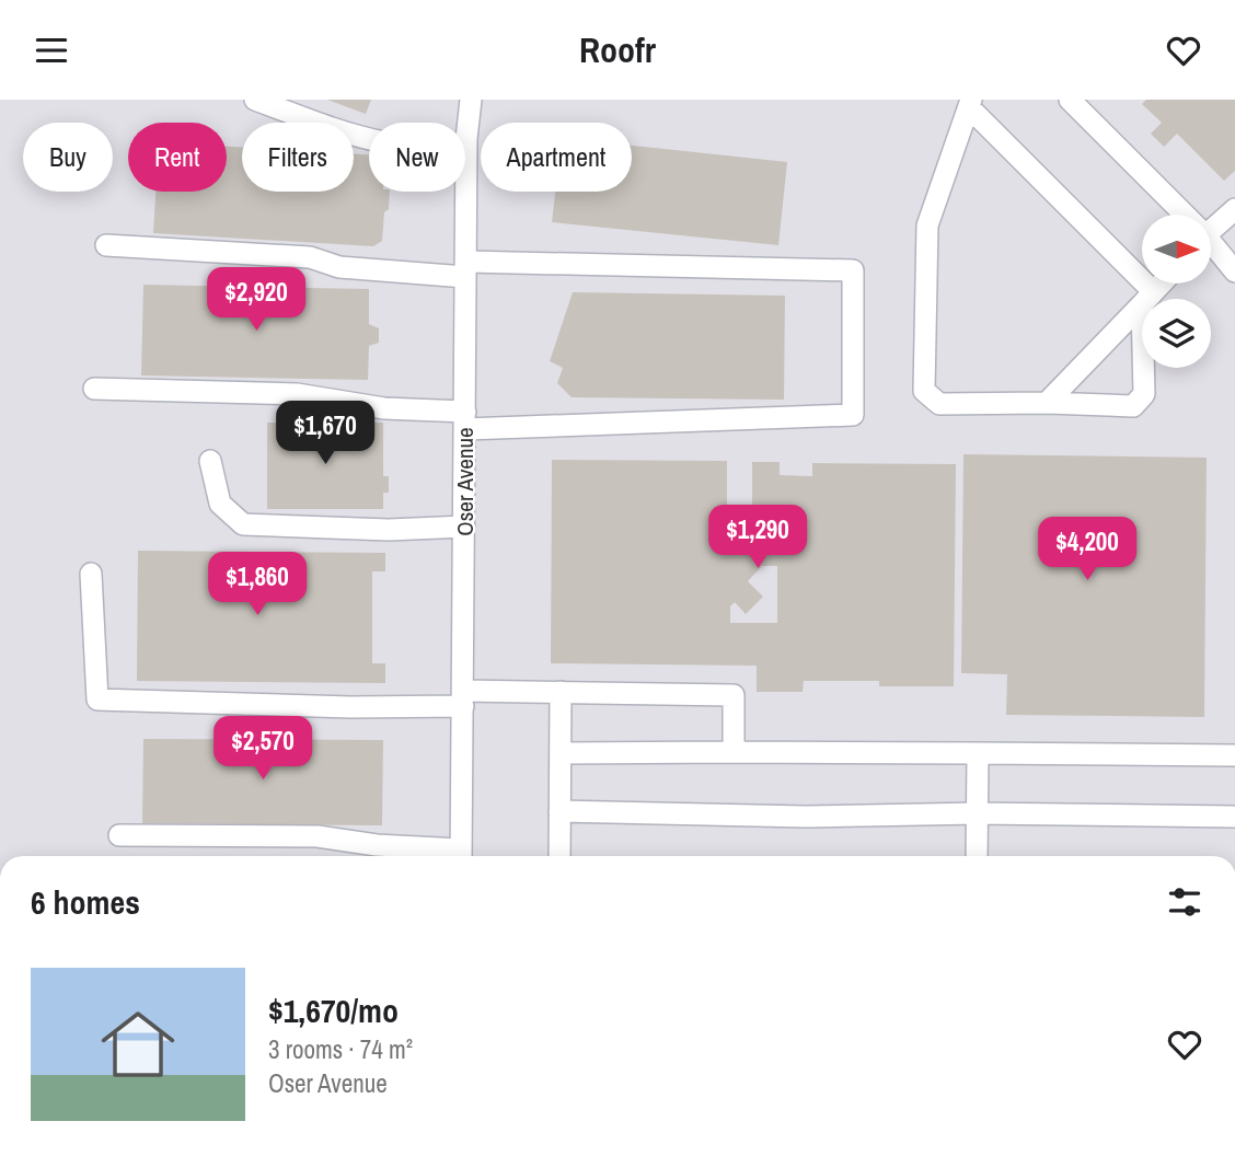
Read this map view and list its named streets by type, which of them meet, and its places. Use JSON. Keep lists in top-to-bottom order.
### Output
{
  "streets": {
    "street": ["Oser Avenue"]
  },
  "north": "right",
  "page": {
    "header": "Roofr",
    "chip": [
      "Buy",
      "Rent",
      "Filters",
      "New",
      "Apartment"
    ],
    "price": [
      "$2,920",
      "$1,670",
      "$1,290",
      "$4,200",
      "$1,860",
      "$2,570"
    ],
    "heading": "6 homes",
    "list": [
      {
        "name": "$1,670/mo",
        "note": "3 rooms · 74 m² · Oser Avenue"
      }
    ]
  }
}
